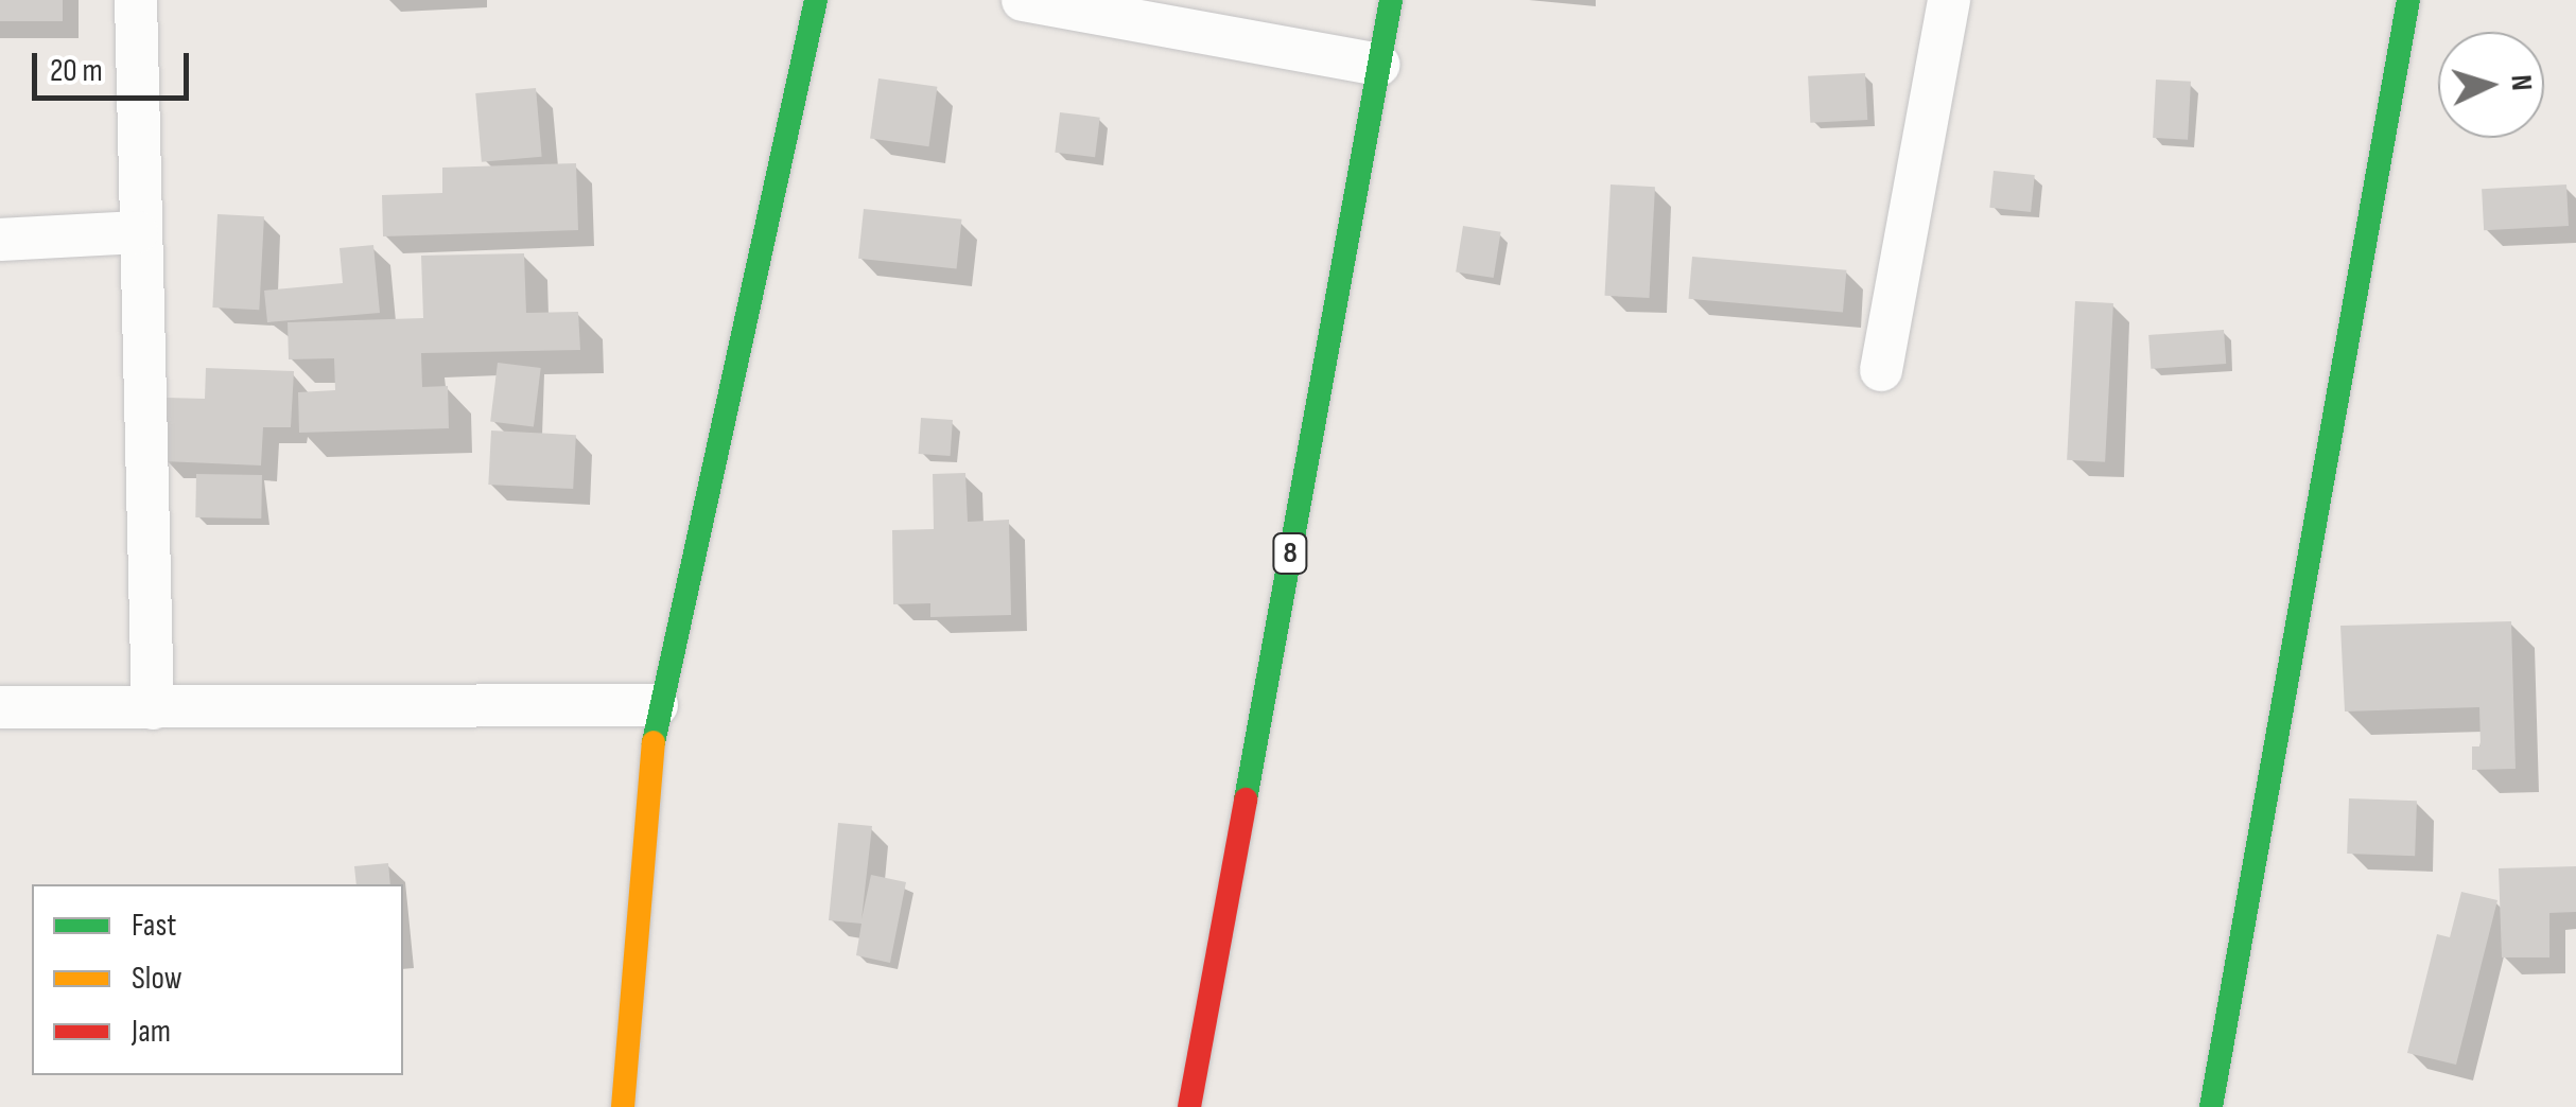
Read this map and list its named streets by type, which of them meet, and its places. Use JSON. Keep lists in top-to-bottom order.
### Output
{
  "streets": {
    "street": ["8"]
  },
  "legend": ["Fast", "Slow", "Jam"],
  "scale_bar": "20 m",
  "north": "right"
}
